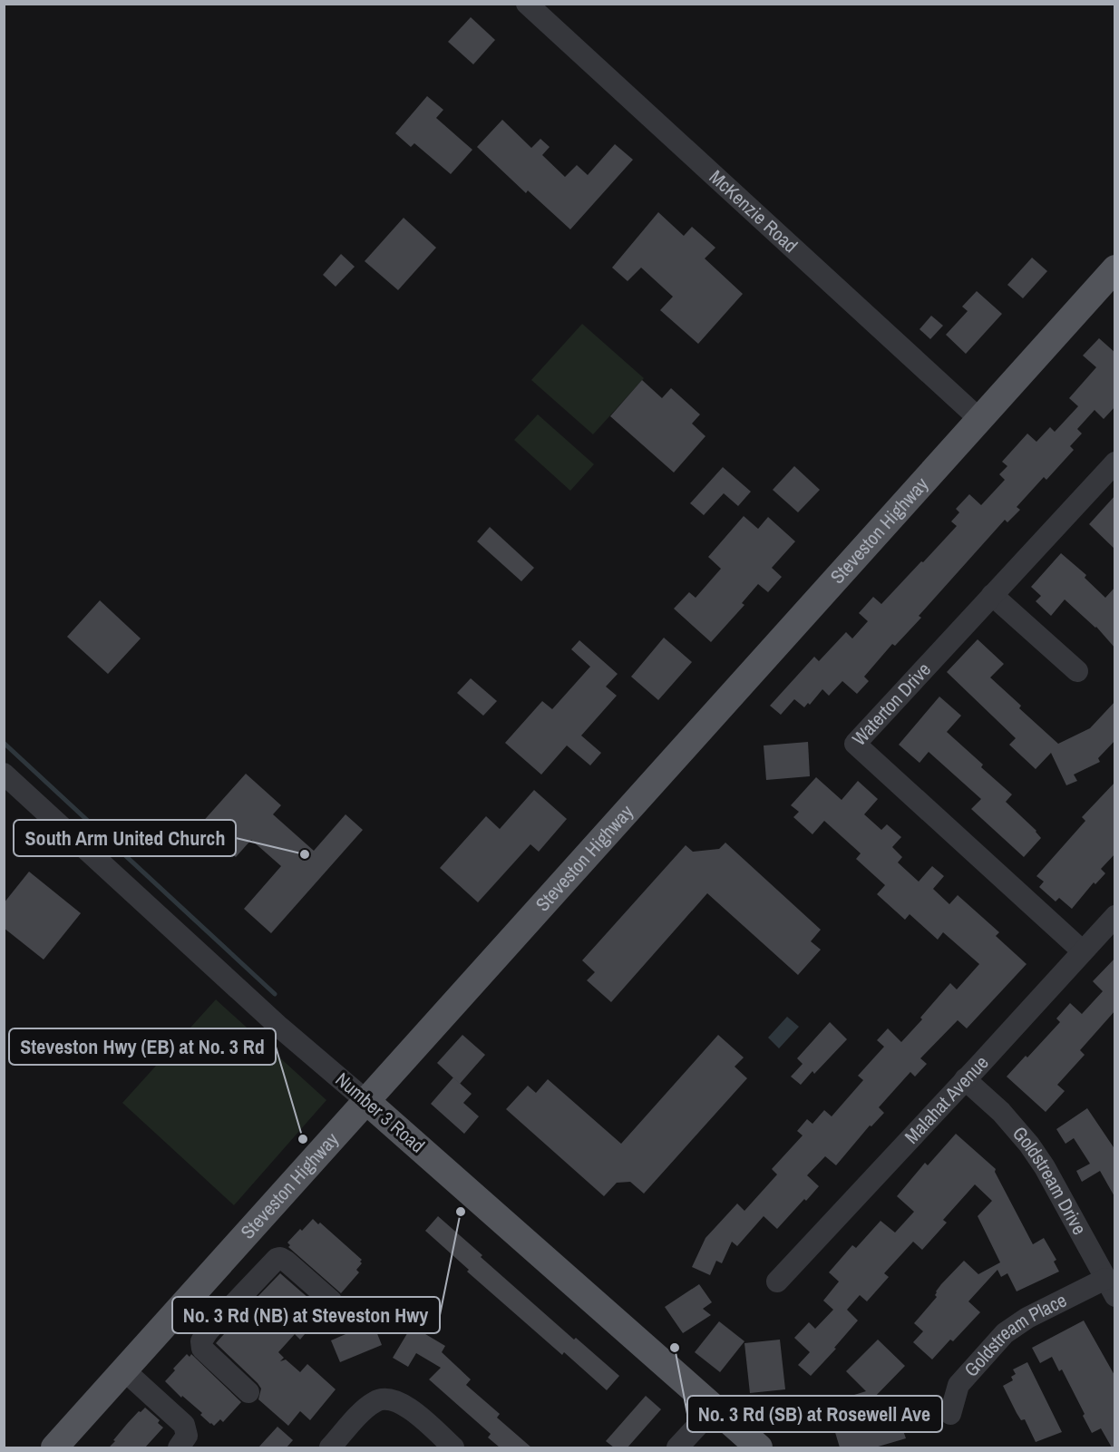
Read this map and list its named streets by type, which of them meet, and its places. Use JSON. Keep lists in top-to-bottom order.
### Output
{
  "streets": {
    "main road": ["Steveston Highway", "Number 3 Road"],
    "street": [
      "McKenzie Road",
      "Waterton Drive",
      "Malahat Avenue",
      "Goldstream Drive",
      "Goldstream Place"
    ]
  },
  "crossings": [
    ["McKenzie Road", "Steveston Highway"],
    ["Steveston Highway", "Number 3 Road"],
    ["Waterton Drive", "Malahat Avenue"],
    ["Malahat Avenue", "Goldstream Drive"],
    ["Goldstream Drive", "Goldstream Place"]
  ],
  "places": [
    "South Arm United Church",
    "Steveston Hwy (EB) at No. 3 Rd",
    "No. 3 Rd (NB) at Steveston Hwy",
    "No. 3 Rd (SB) at Rosewell Ave"
  ]
}
